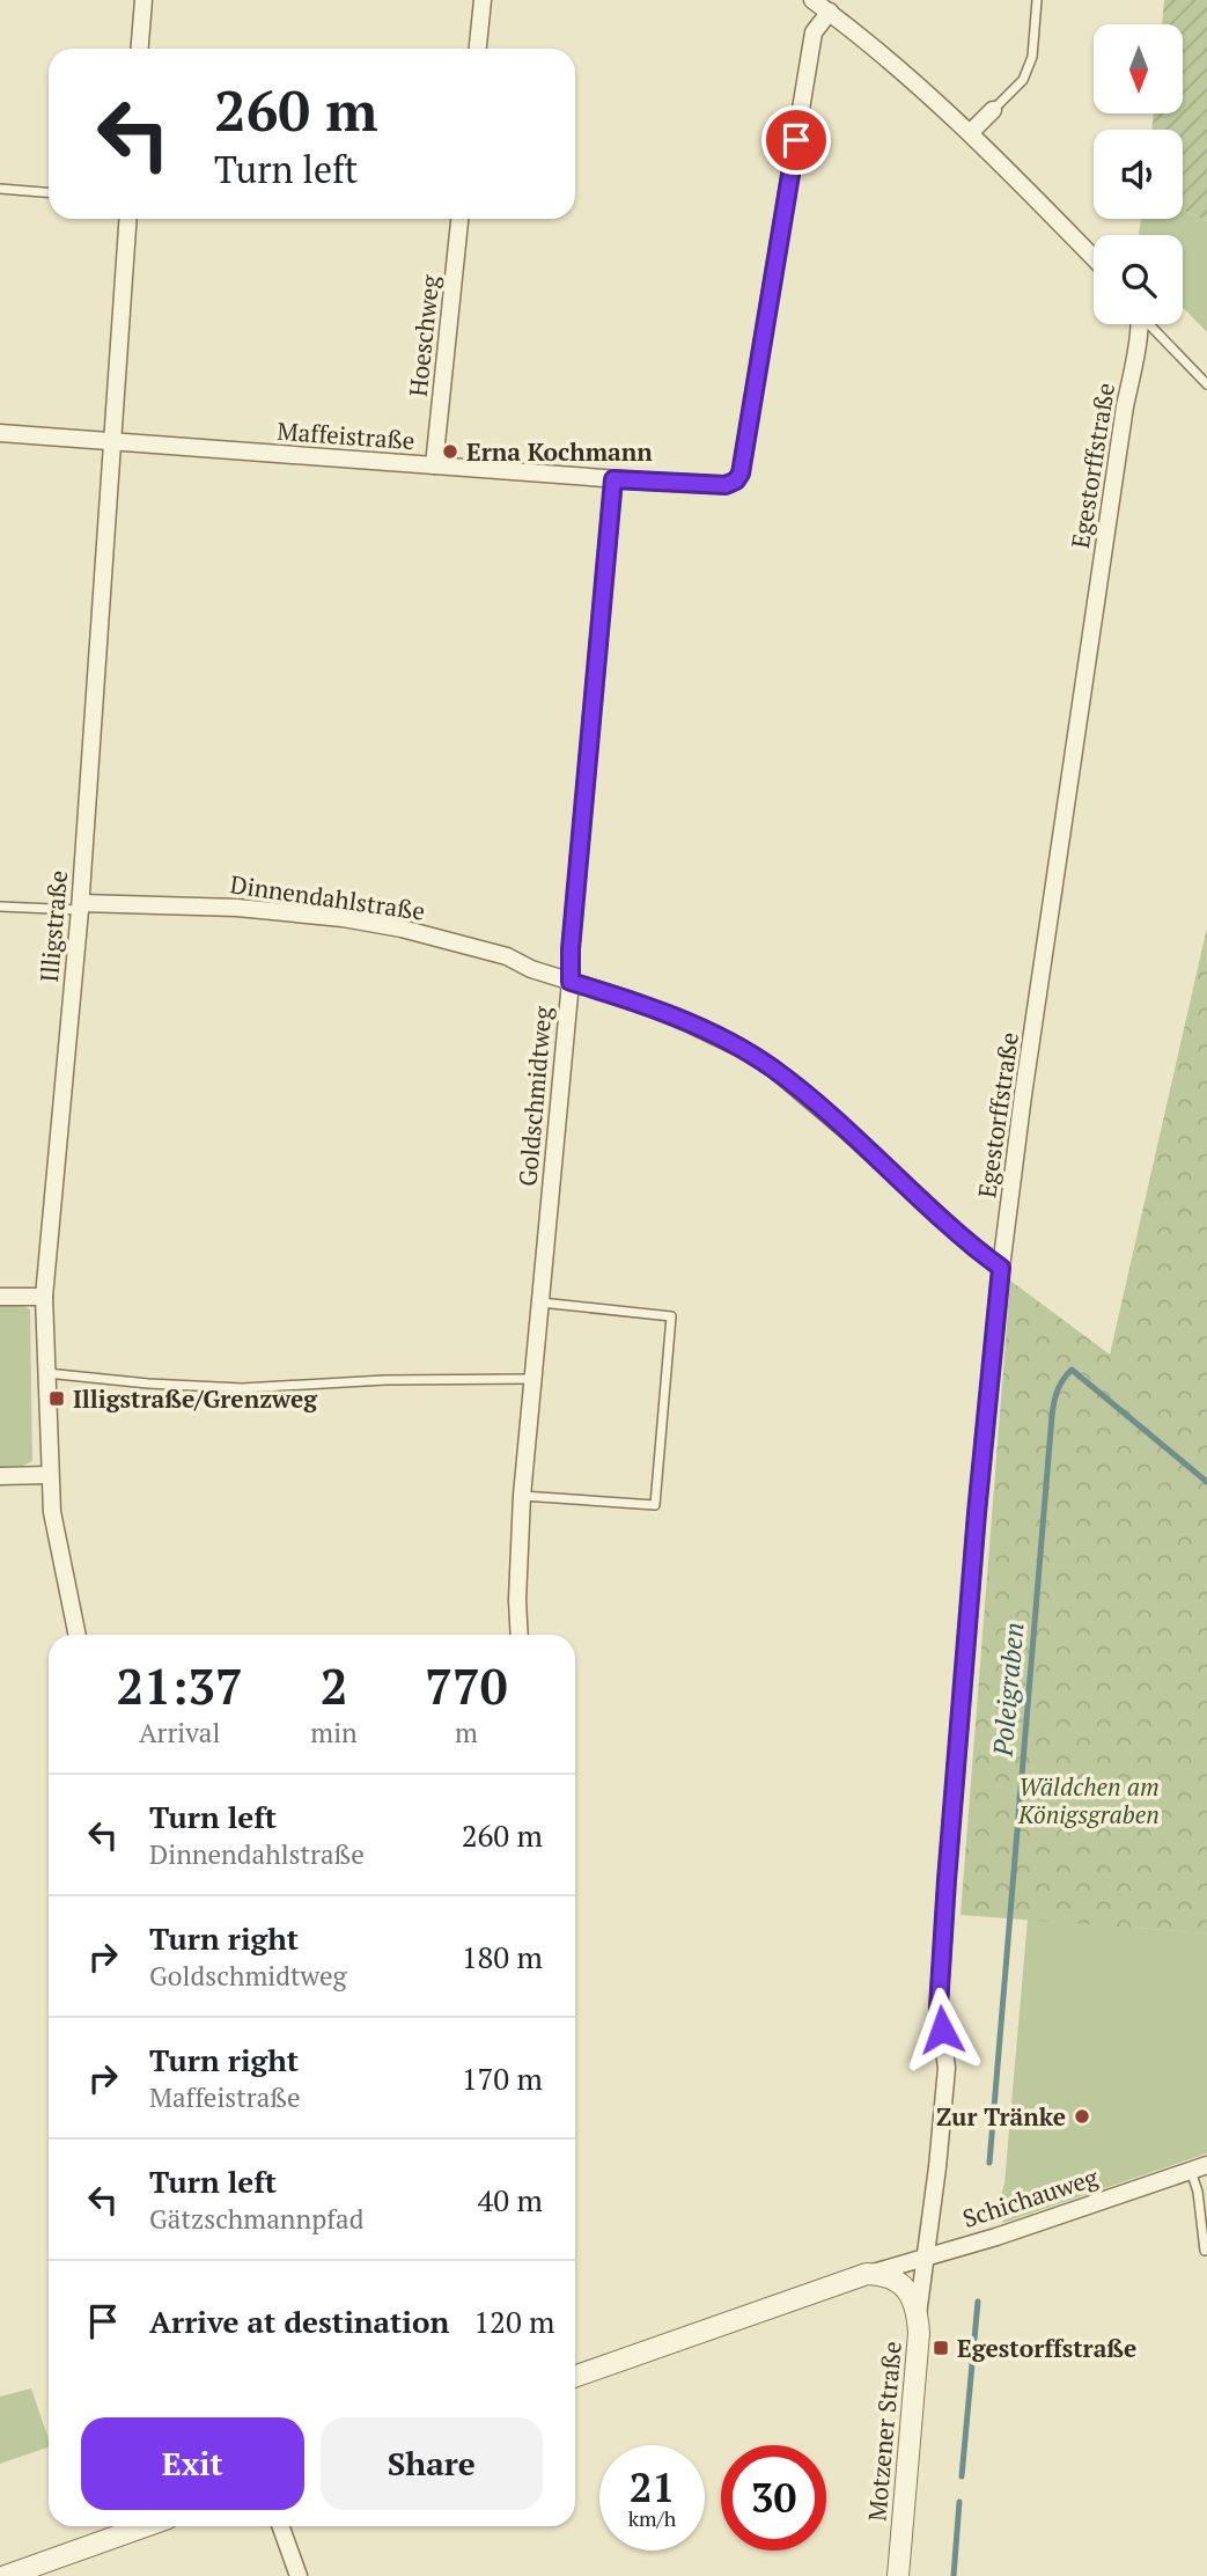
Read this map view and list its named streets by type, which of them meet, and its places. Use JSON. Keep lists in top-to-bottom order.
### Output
{
  "streets": {
    "street": [
      "Hoeschweg",
      "Maffeistraße",
      "Egestorffstraße",
      "Dinnendahlstraße",
      "Illigstraße",
      "Goldschmidtweg",
      "Schichauweg",
      "Motzener Straße"
    ]
  },
  "crossings": [
    ["Hoeschweg", "Maffeistraße"],
    ["Maffeistraße", "Illigstraße"],
    ["Maffeistraße", "Goldschmidtweg"],
    ["Egestorffstraße", "Dinnendahlstraße"],
    ["Egestorffstraße", "Schichauweg"],
    ["Egestorffstraße", "Motzener Straße"],
    ["Dinnendahlstraße", "Illigstraße"],
    ["Dinnendahlstraße", "Goldschmidtweg"],
    ["Schichauweg", "Motzener Straße"]
  ],
  "water": ["Poleigraben"],
  "parks": ["Wäldchen am Königsgraben"],
  "places": {
    "other": ["Erna Kochmann", "Zur Tränke"],
    "transit": ["Illigstraße/Grenzweg", "Egestorffstraße"]
  },
  "north": "bottom",
  "page": {
    "turn": ["260 m", "Turn left"],
    "eta": [
      "21:37",
      "Arrival",
      "2",
      "min",
      "770",
      "m"
    ],
    "list": [
      {
        "name": "Turn left",
        "note": "Dinnendahlstraße",
        "value": "260 m"
      },
      {
        "name": "Turn right",
        "note": "Goldschmidtweg",
        "value": "180 m"
      },
      {
        "name": "Turn right",
        "note": "Maffeistraße",
        "value": "170 m"
      },
      {
        "name": "Turn left",
        "note": "Gätzschmannpfad",
        "value": "40 m"
      },
      {
        "name": "Arrive at destination",
        "value": "120 m"
      }
    ],
    "buttons": ["Exit", "Share"],
    "speed": "21 km/h",
    "limit": "30"
  }
}
